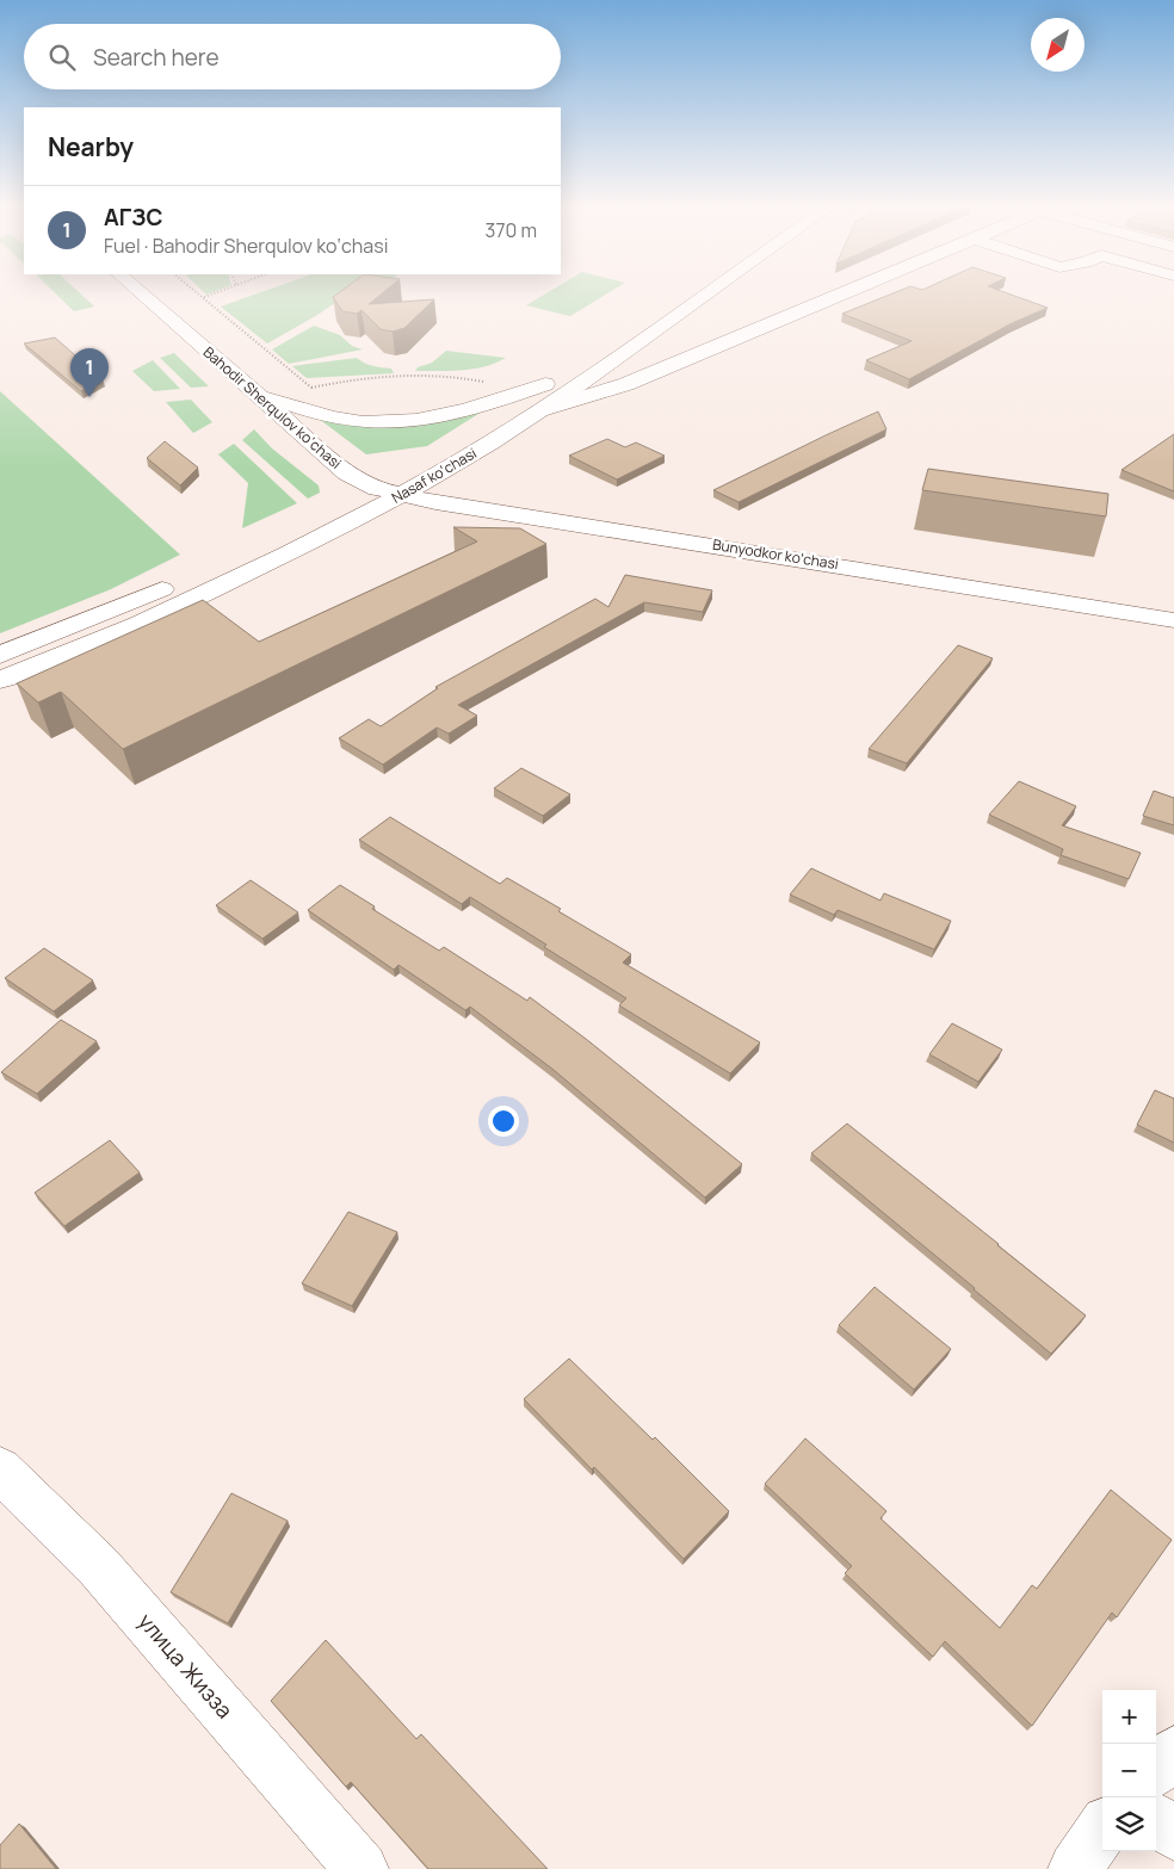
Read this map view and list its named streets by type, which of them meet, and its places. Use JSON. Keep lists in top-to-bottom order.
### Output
{
  "streets": {
    "main road": [
      "Bahodir Sherqulov ko‘chasi",
      "Nasaf ko‘chasi",
      "Bunyodkor koʻchasi",
      "улица Жизза"
    ]
  },
  "crossings": [
    ["Bahodir Sherqulov ko‘chasi", "Nasaf ko‘chasi"],
    ["Bahodir Sherqulov ko‘chasi", "Bunyodkor koʻchasi"],
    ["Nasaf ko‘chasi", "Bunyodkor koʻchasi"]
  ],
  "north": "bottom left",
  "page": {
    "search": "Search here",
    "heading": "Nearby",
    "list": [
      {
        "mark": "1",
        "name": "АГЗС",
        "note": "Fuel · Bahodir Sherqulov ko‘chasi",
        "value": "370 m"
      }
    ],
    "pins": "1",
    "map_buttons": ["+", "−"]
  }
}
